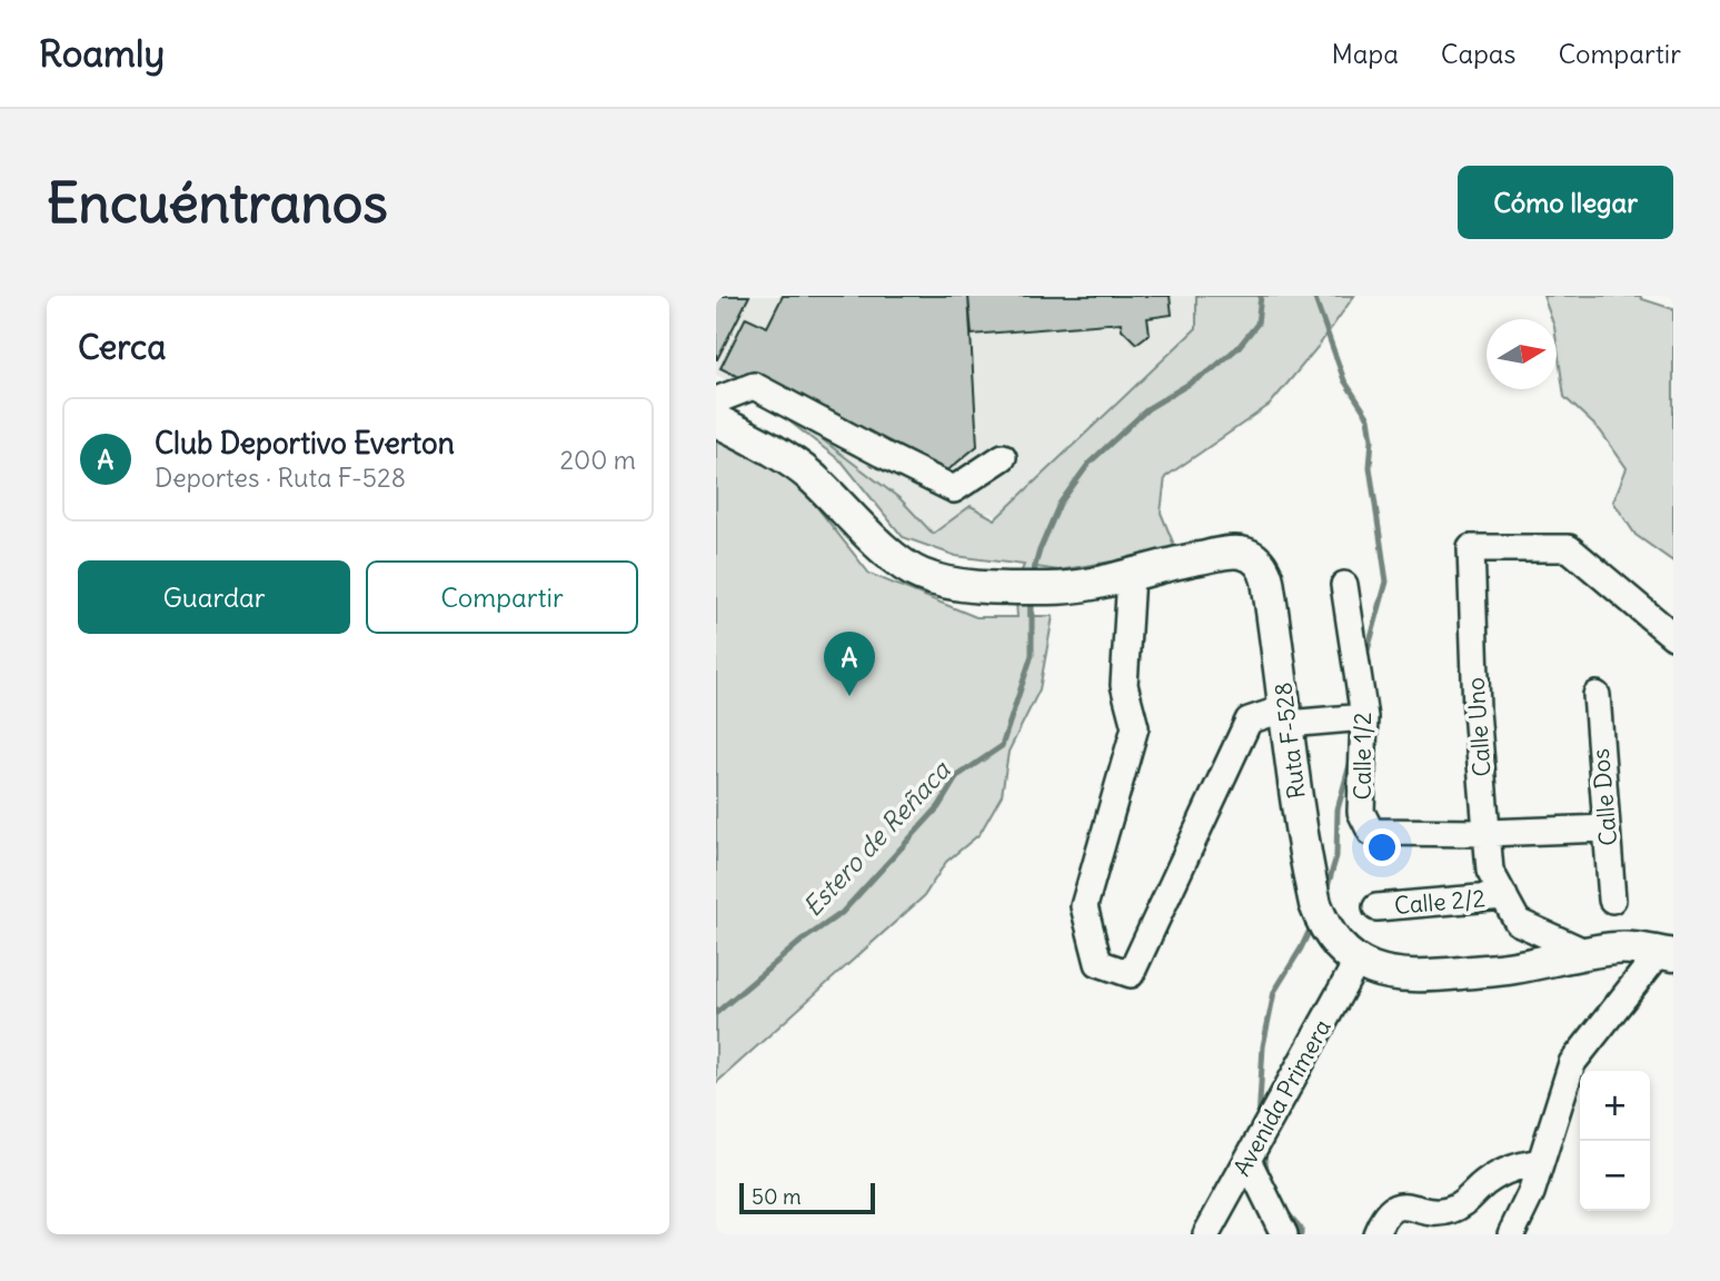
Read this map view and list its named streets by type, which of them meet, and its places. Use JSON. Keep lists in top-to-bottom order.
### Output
{
  "streets": {
    "main road": ["Ruta F-528"],
    "street": [
      "Calle Uno",
      "Calle 1/2",
      "Calle Dos",
      "Calle 2/2",
      "Avenida Primera"
    ]
  },
  "crossings": [
    ["Calle Uno", "Ruta F-528"],
    ["Calle Uno", "Calle 1/2"],
    ["Calle Uno", "Calle 2/2"],
    ["Ruta F-528", "Avenida Primera"],
    ["Calle 1/2", "Calle Dos"]
  ],
  "water": ["Estero de Reñaca"],
  "scale_bar": "50 m",
  "north": "right",
  "page": {
    "header": "Roamly",
    "nav": ["Mapa", "Capas", "Compartir"],
    "buttons": [
      "Cómo llegar",
      ["Guardar", "Compartir"]
    ],
    "title": "Encuéntranos",
    "heading": "Cerca",
    "list": [
      {
        "mark": "A",
        "name": "Club Deportivo Everton",
        "note": "Deportes · Ruta F-528",
        "value": "200 m"
      }
    ],
    "pins": "A",
    "map_buttons": ["+", "−"],
    "scale": "50 m"
  }
}
